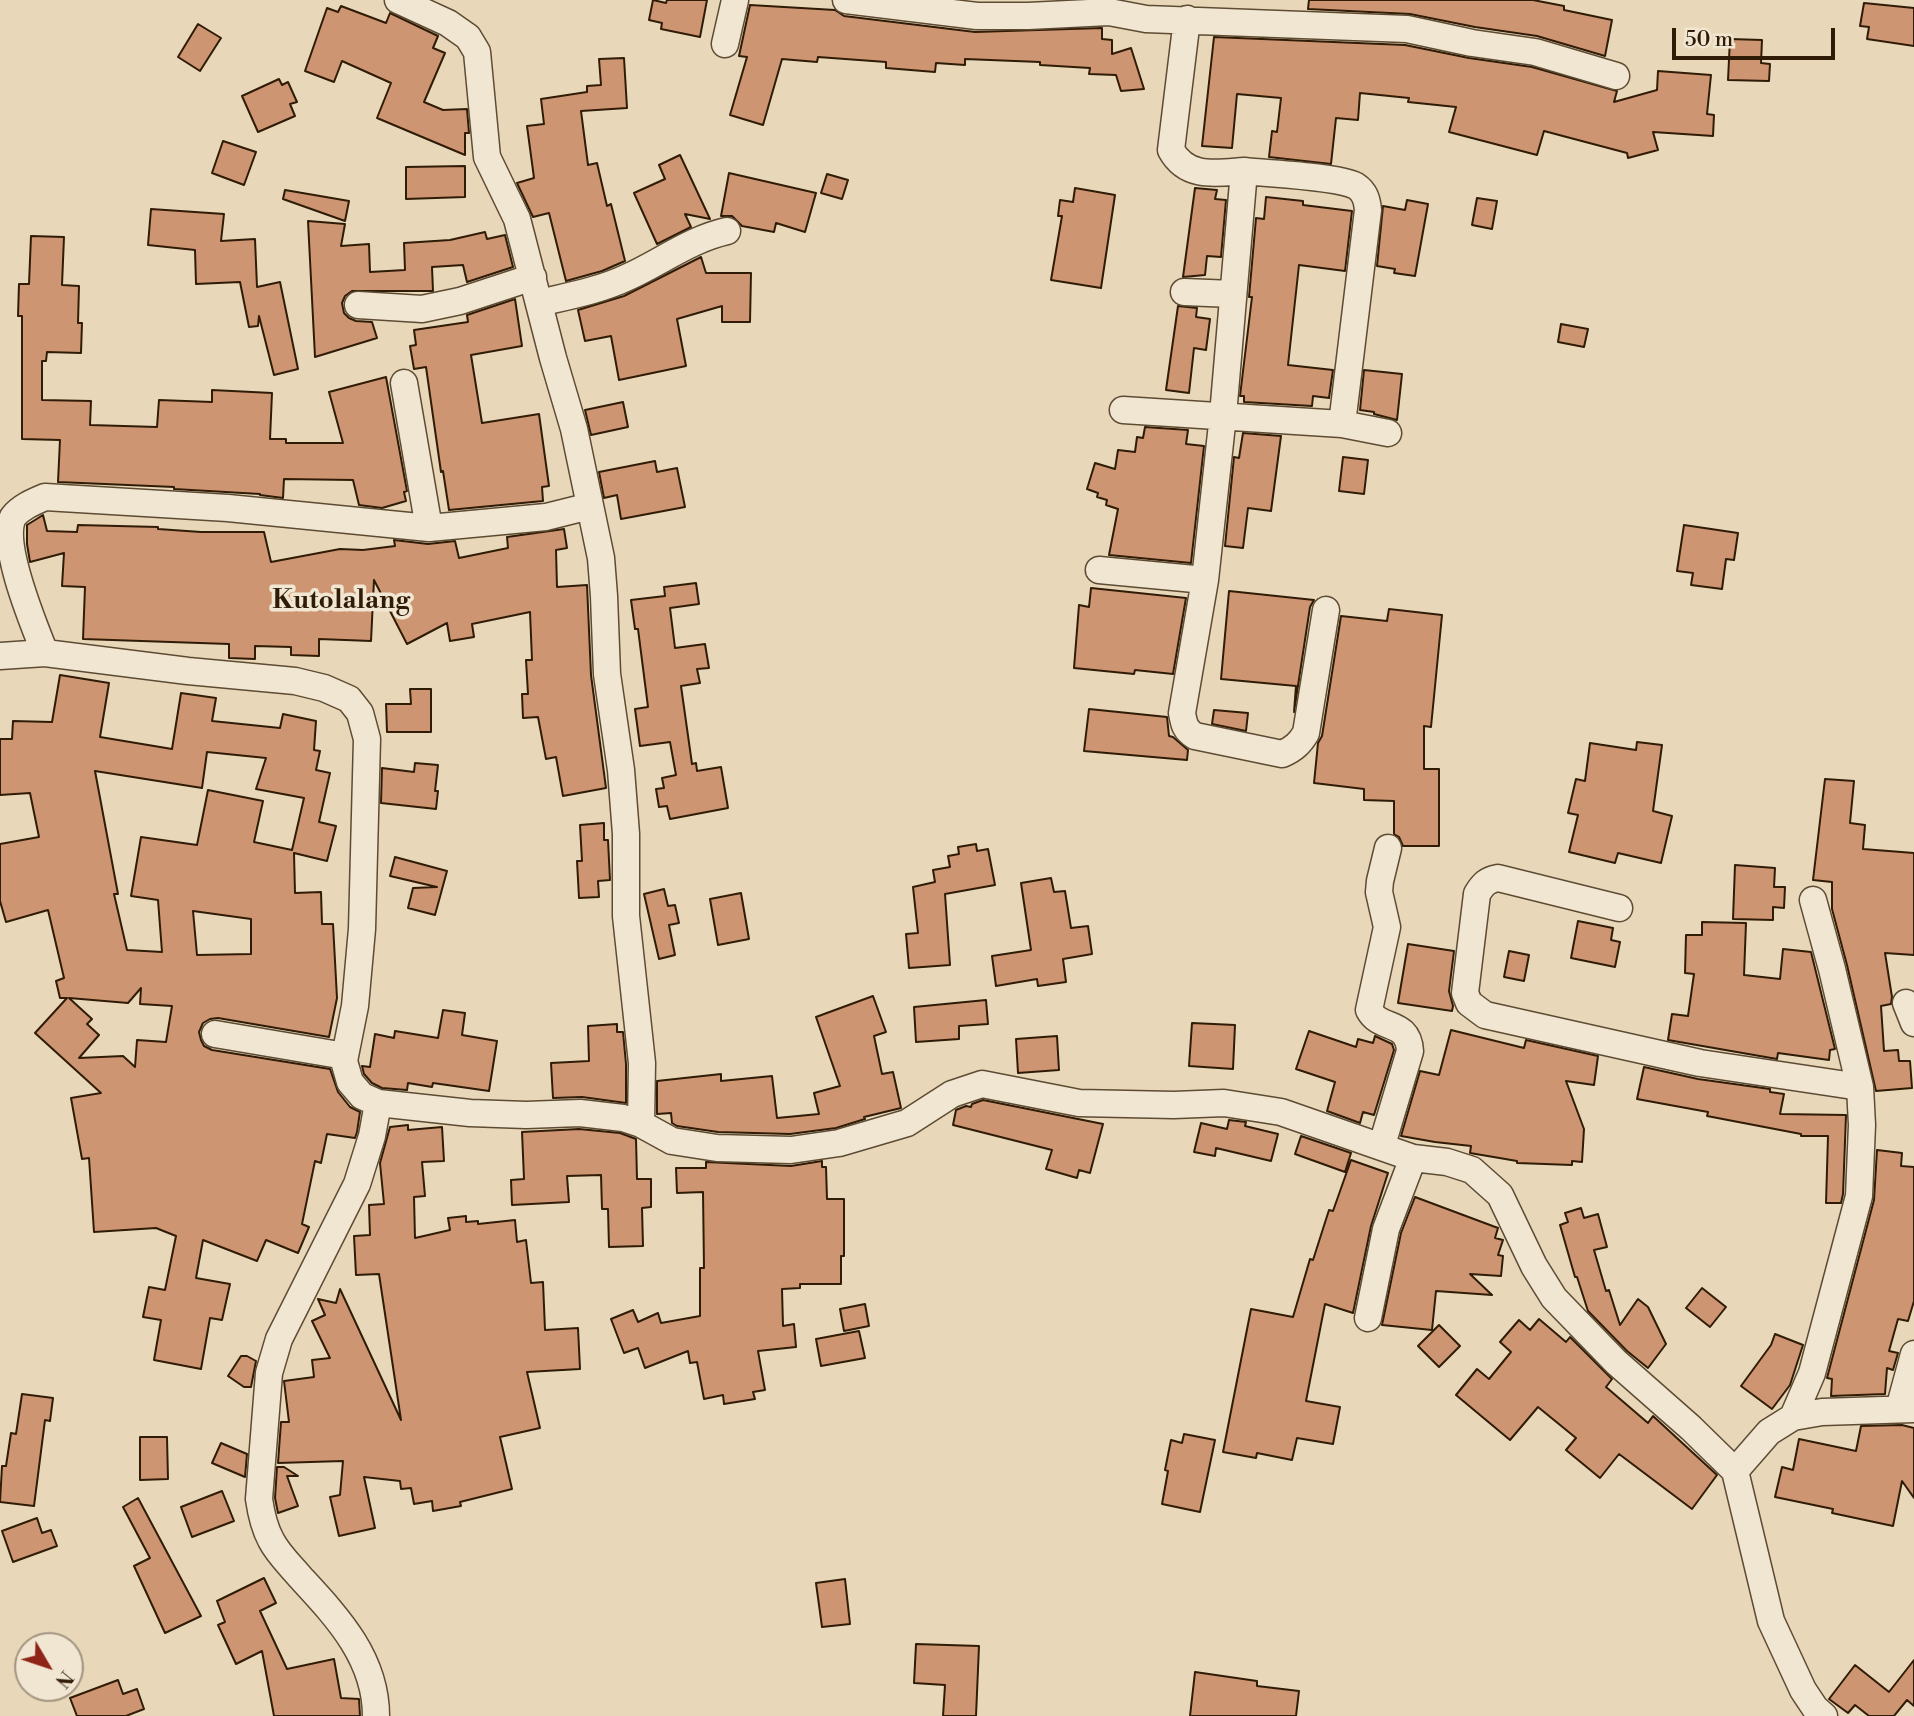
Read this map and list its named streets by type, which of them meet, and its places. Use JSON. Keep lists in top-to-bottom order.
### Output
{
  "districts": ["Kutolalang"],
  "scale_bar": "50 m",
  "north": "bottom right"
}
